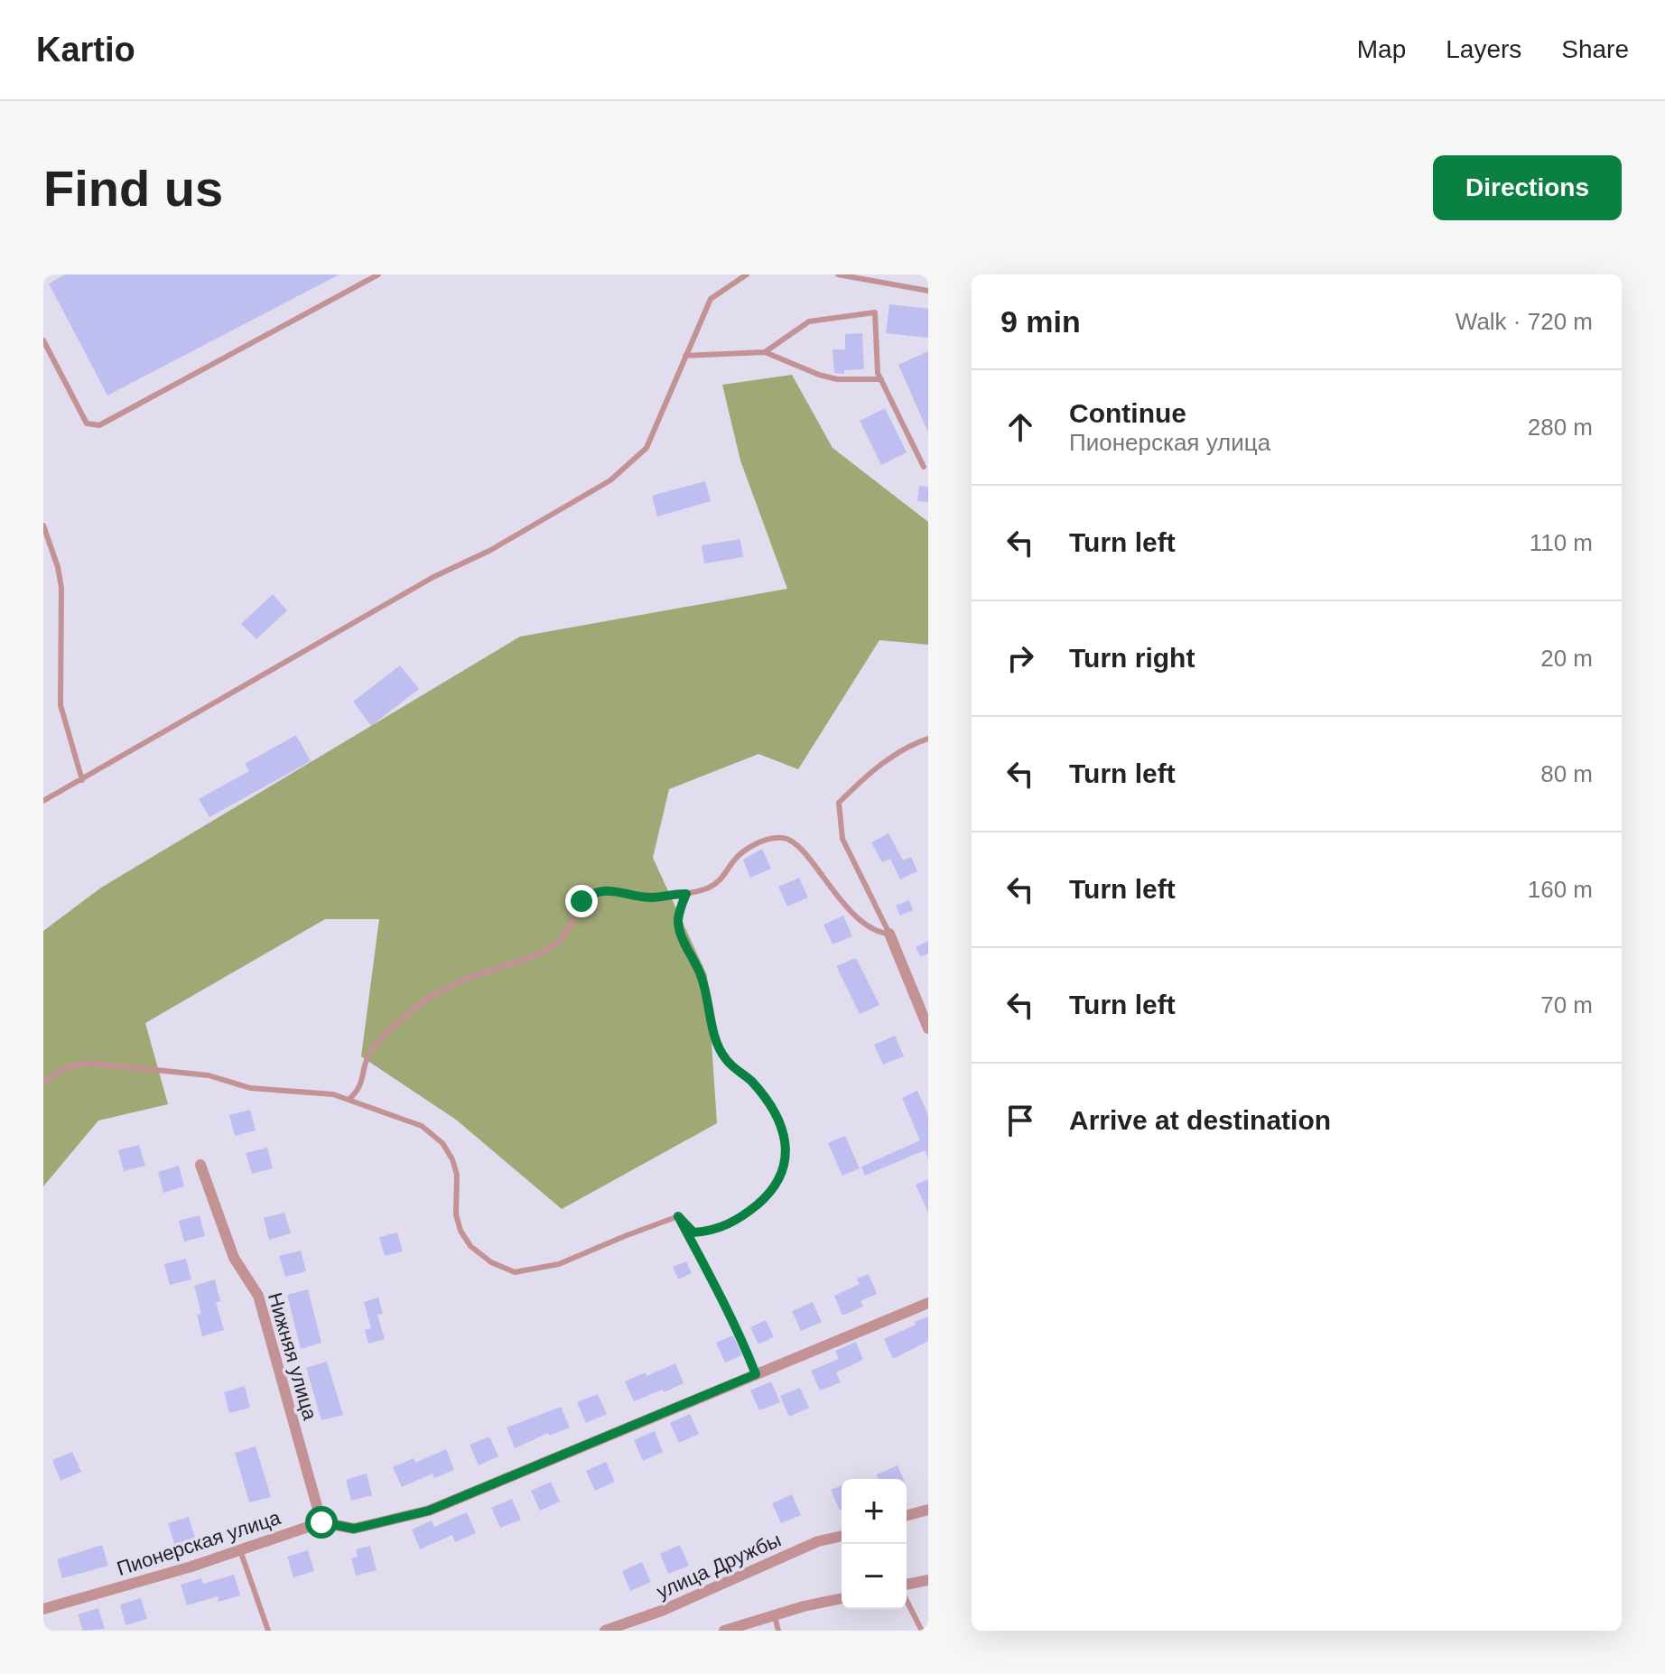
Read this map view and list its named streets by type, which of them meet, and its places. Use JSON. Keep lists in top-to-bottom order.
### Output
{
  "streets": {
    "street": ["Нижняя улица", "Пионерская улица", "улица Дружбы"]
  },
  "crossings": [
    ["Нижняя улица", "Пионерская улица"]
  ],
  "page": {
    "header": "Kartio",
    "nav": ["Map", "Layers", "Share"],
    "buttons": "Directions",
    "title": "Find us",
    "heading": ["9 min", "Walk · 720 m"],
    "list": [
      ["Continue", "Пионерская улица", "280 m"],
      ["Turn left", "110 m"],
      ["Turn right", "20 m"],
      ["Turn left", "80 m"],
      ["Turn left", "160 m"],
      ["Turn left", "70 m"],
      "Arrive at destination"
    ],
    "map_buttons": ["+", "−"]
  }
}
